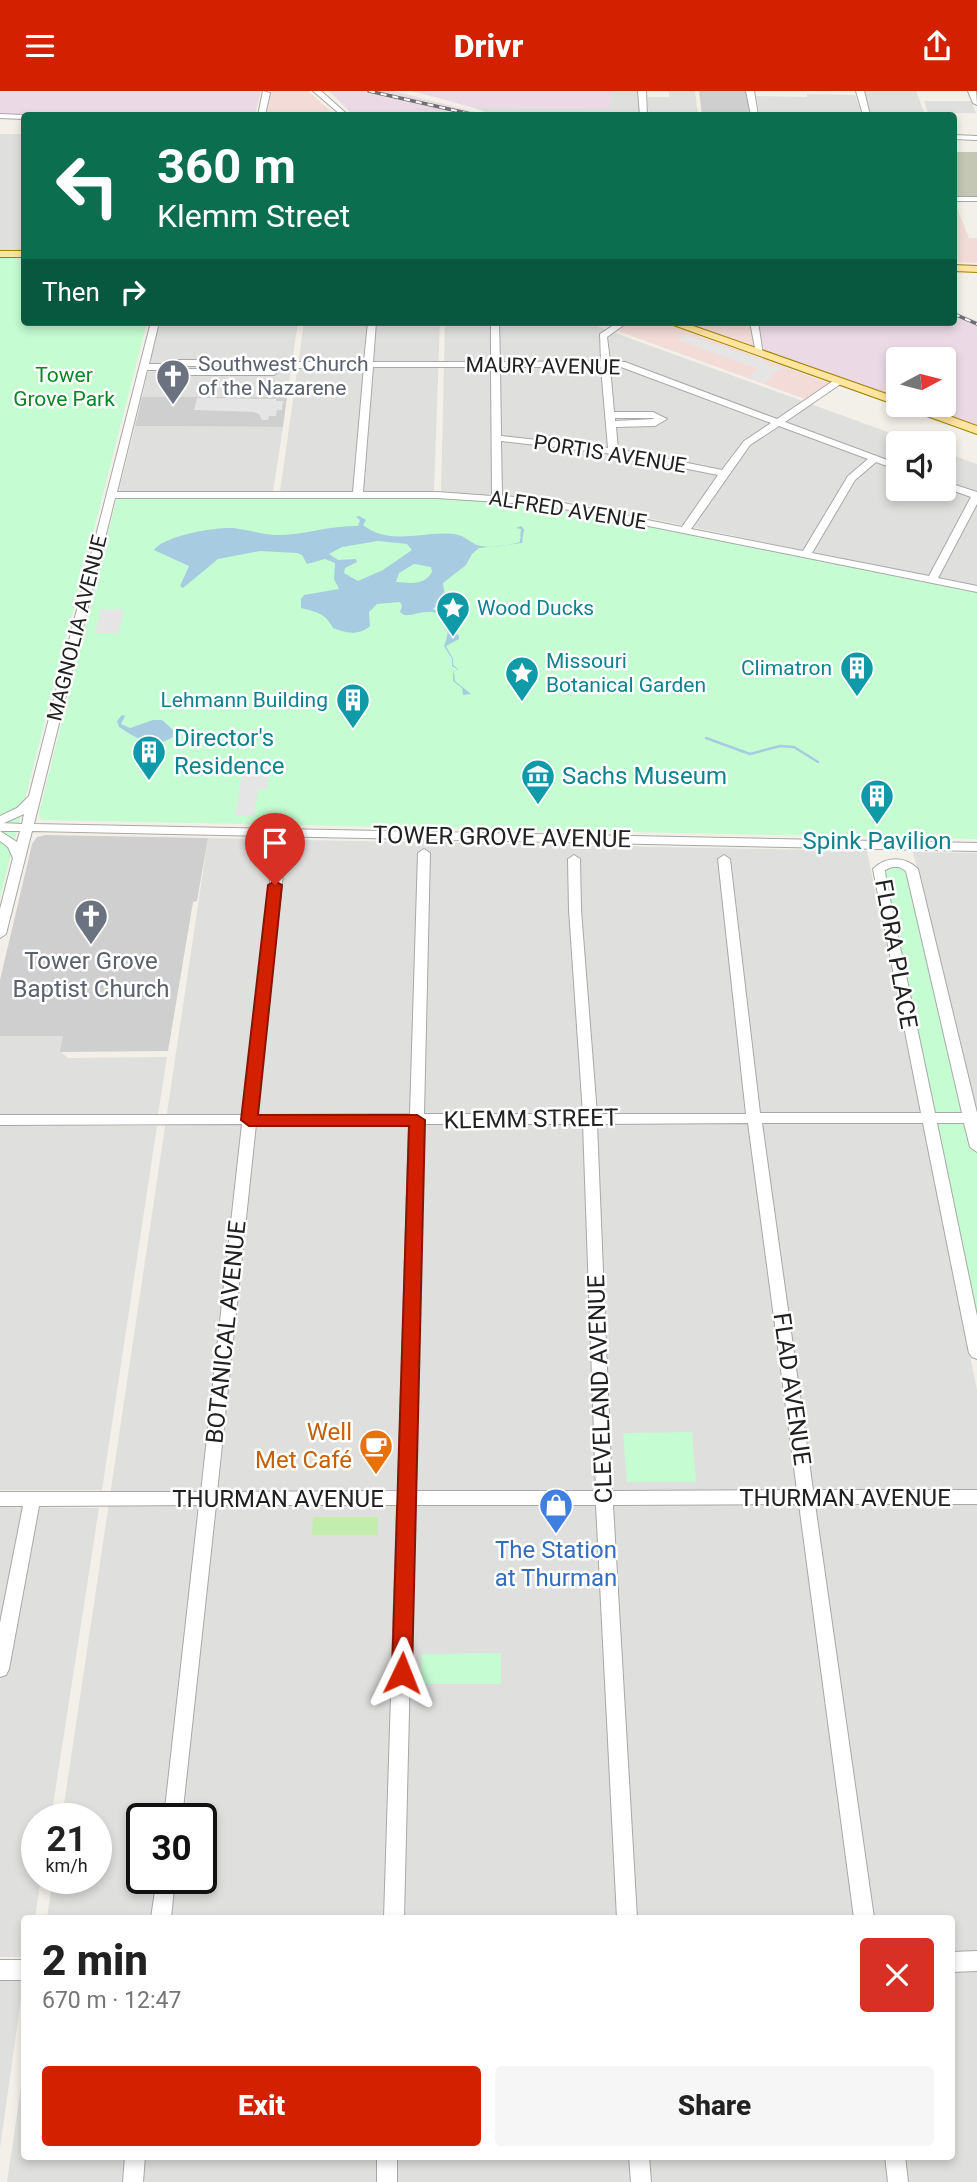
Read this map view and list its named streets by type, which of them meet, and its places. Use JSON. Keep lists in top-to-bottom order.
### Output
{
  "streets": {
    "street": [
      "MAURY AVENUE",
      "PORTIS AVENUE",
      "ALFRED AVENUE",
      "MAGNOLIA AVENUE",
      "TOWER GROVE AVENUE",
      "FLORA PLACE",
      "KLEMM STREET",
      "BOTANICAL AVENUE",
      "CLEVELAND AVENUE",
      "FLAD AVENUE",
      "THURMAN AVENUE"
    ]
  },
  "crossings": [
    ["ALFRED AVENUE", "MAGNOLIA AVENUE"],
    ["MAGNOLIA AVENUE", "TOWER GROVE AVENUE"],
    ["FLORA PLACE", "KLEMM STREET"],
    ["KLEMM STREET", "BOTANICAL AVENUE"],
    ["KLEMM STREET", "CLEVELAND AVENUE"],
    ["KLEMM STREET", "FLAD AVENUE"],
    ["BOTANICAL AVENUE", "THURMAN AVENUE"],
    ["CLEVELAND AVENUE", "THURMAN AVENUE"],
    ["FLAD AVENUE", "THURMAN AVENUE"]
  ],
  "parks": ["Tower Grove Park"],
  "places": {
    "church": ["Southwest Church of the Nazarene", "Tower Grove Baptist Church"],
    "place": ["Wood Ducks", "Missouri Botanical Garden"],
    "building": [
      "Climatron",
      "Lehmann Building",
      "Director's Residence",
      "Spink Pavilion"
    ],
    "museum": ["Sachs Museum"],
    "cafe": ["Well Met Café"],
    "shop": ["The Station at Thurman"]
  },
  "north": "right",
  "page": {
    "header": "Drivr",
    "turn": ["360 m", "Klemm Street"],
    "then": "Then",
    "speed": "21 km/h",
    "limit": "30",
    "heading": ["2 min", "670 m · 12:47"],
    "buttons": ["Exit", "Share"]
  }
}
